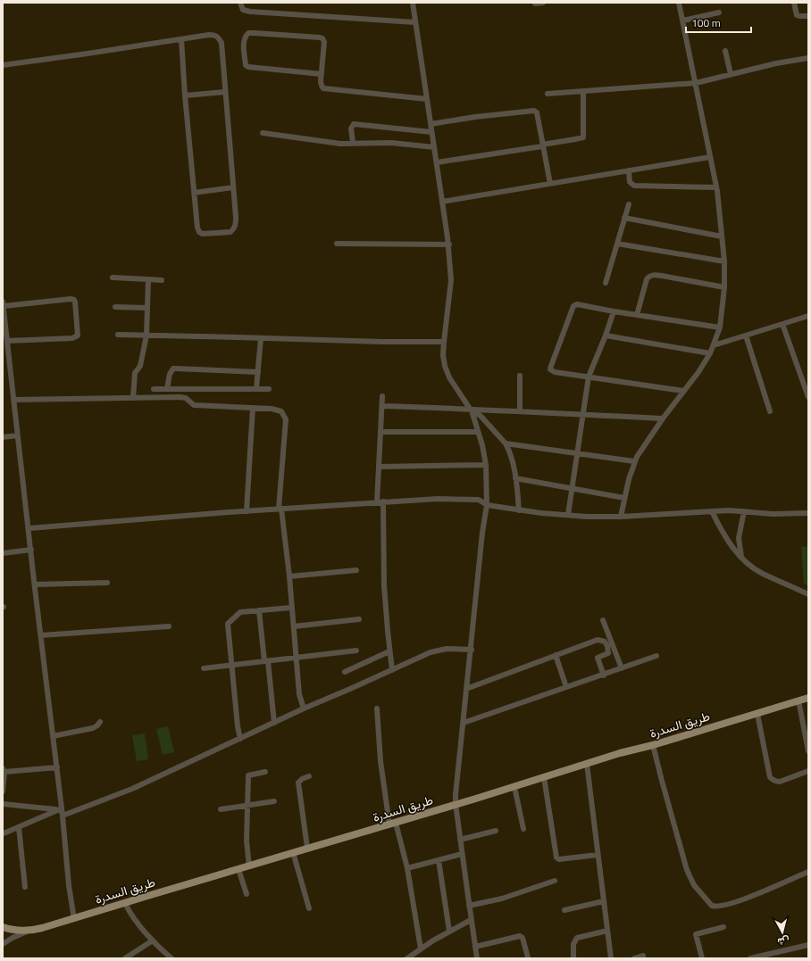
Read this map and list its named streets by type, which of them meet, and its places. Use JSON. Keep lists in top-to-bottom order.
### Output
{
  "streets": {
    "main road": ["طريق السدرة"]
  },
  "scale_bar": "100 m",
  "north": "bottom"
}
